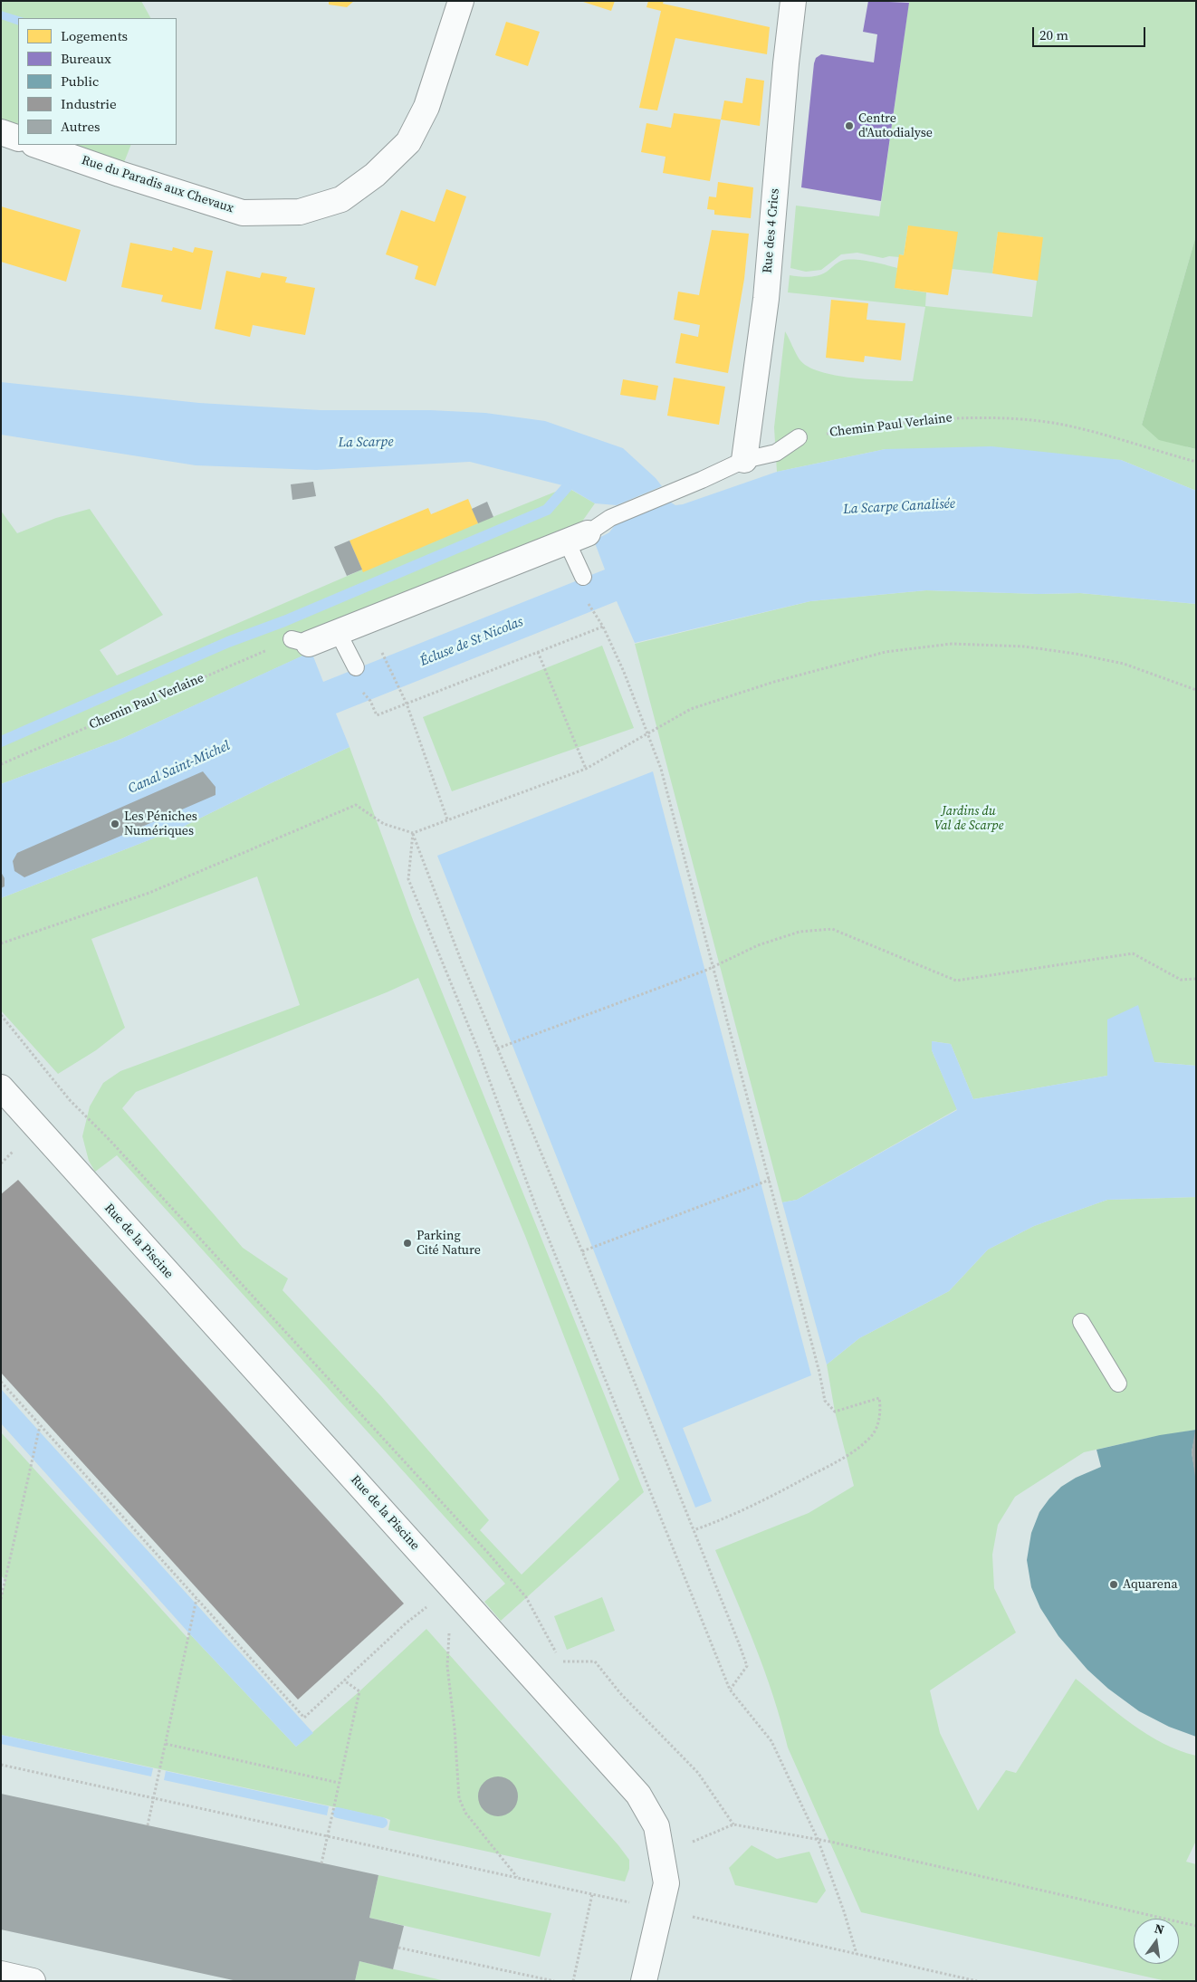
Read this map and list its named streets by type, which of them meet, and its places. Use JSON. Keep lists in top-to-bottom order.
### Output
{
  "streets": {
    "street": ["Rue du Paradis aux Chevaux", "Rue des 4 Crics", "Rue de la Piscine"],
    "path": ["Chemin Paul Verlaine"]
  },
  "water": [
    "La Scarpe",
    "La Scarpe Canalisée",
    "Écluse de St Nicolas",
    "Canal Saint-Michel"
  ],
  "parks": ["Jardins du Val de Scarpe"],
  "places": [
    "Centre d'Autodialyse",
    "Les Péniches Numériques",
    "Parking Cité Nature",
    "Aquarena"
  ],
  "legend": [
    "Logements",
    "Bureaux",
    "Public",
    "Industrie",
    "Autres"
  ],
  "scale_bar": "20 m",
  "north": "top"
}
